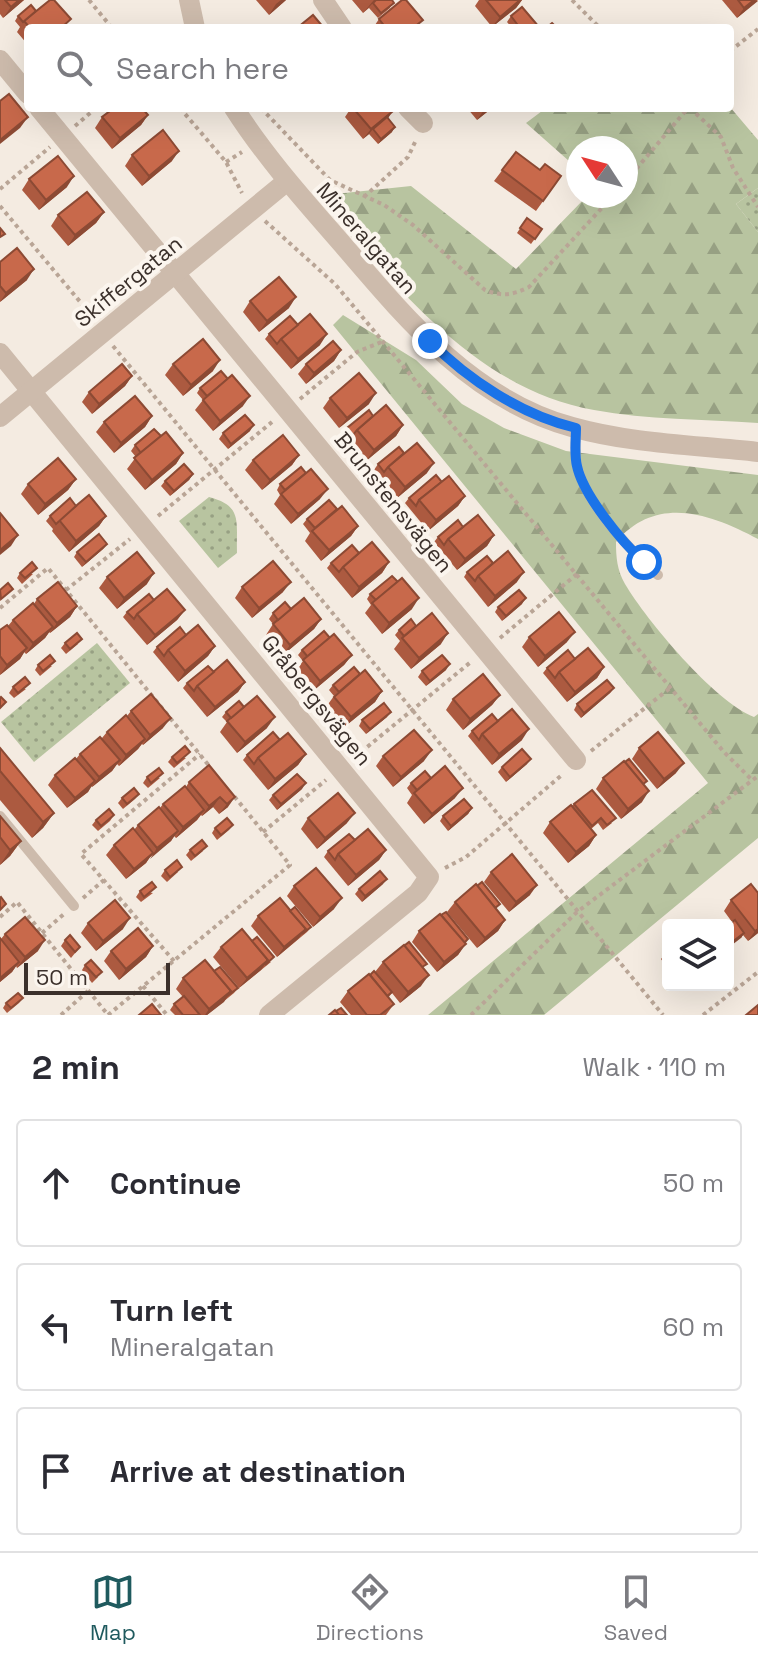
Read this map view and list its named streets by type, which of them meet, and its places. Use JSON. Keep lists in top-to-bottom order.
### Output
{
  "streets": {
    "street": [
      "Mineralgatan",
      "Skiffergatan",
      "Brunstensvägen",
      "Gråbergsvägen"
    ]
  },
  "crossings": [
    ["Mineralgatan", "Skiffergatan"],
    ["Skiffergatan", "Brunstensvägen"],
    ["Skiffergatan", "Gråbergsvägen"]
  ],
  "scale_bar": "50 m",
  "north": "top left",
  "page": {
    "search": "Search here",
    "scale": "50 m",
    "heading": ["2 min", "Walk · 110 m"],
    "list": [
      ["Continue", "50 m"],
      ["Turn left", "Mineralgatan", "60 m"],
      "Arrive at destination"
    ],
    "nav": ["Map", "Directions", "Saved"]
  }
}
